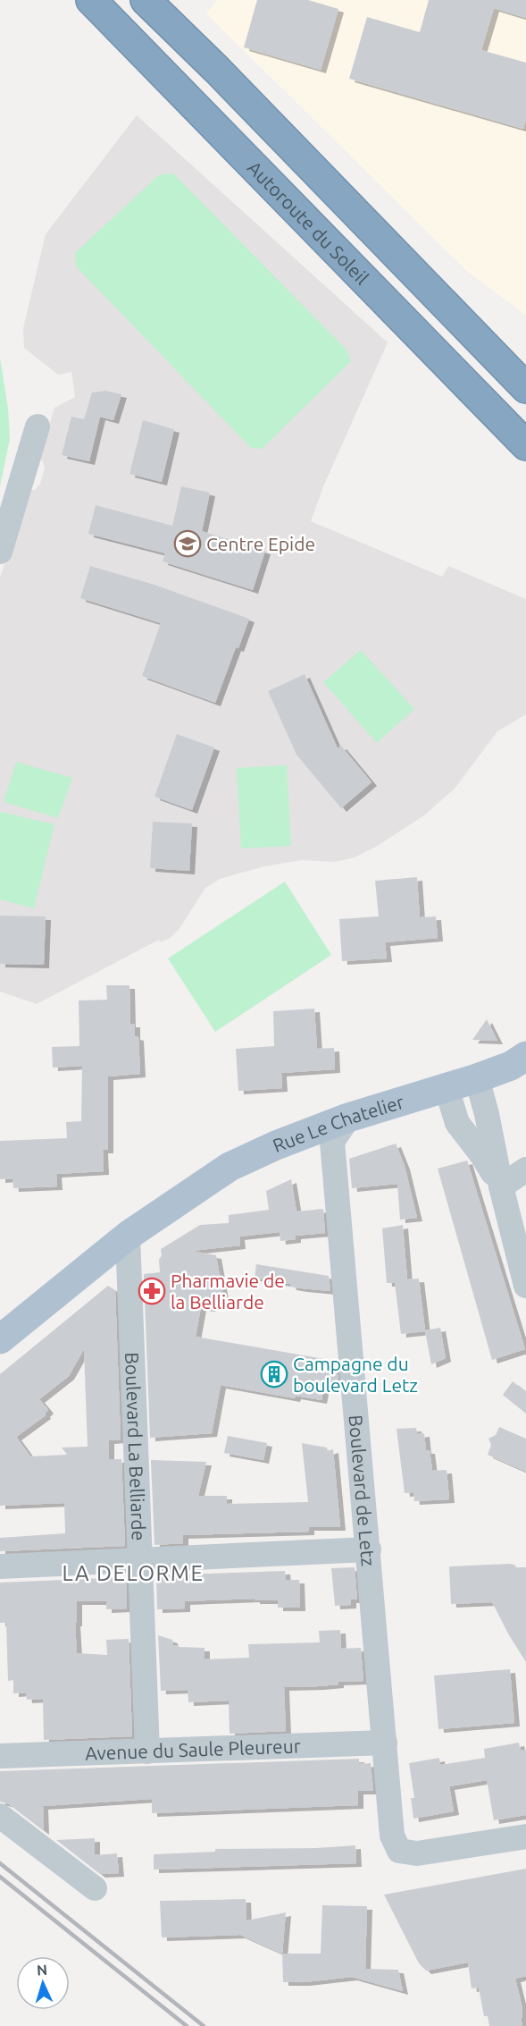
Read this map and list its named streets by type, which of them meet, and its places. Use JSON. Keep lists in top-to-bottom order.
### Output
{
  "streets": {
    "highway": ["Autoroute du Soleil"],
    "main road": ["Rue Le Chatelier"],
    "street": ["Boulevard La Belliarde", "Boulevard de Letz", "Avenue du Saule Pleureur"]
  },
  "crossings": [
    ["Rue Le Chatelier", "Boulevard La Belliarde"],
    ["Rue Le Chatelier", "Boulevard de Letz"],
    ["Boulevard La Belliarde", "Avenue du Saule Pleureur"],
    ["Boulevard de Letz", "Avenue du Saule Pleureur"]
  ],
  "districts": ["LA DELORME"],
  "places": {
    "school or university": ["Centre Epide"],
    "pharmacy": ["Pharmavie de la Belliarde"],
    "building": ["Campagne du boulevard Letz"]
  },
  "north": "top"
}
